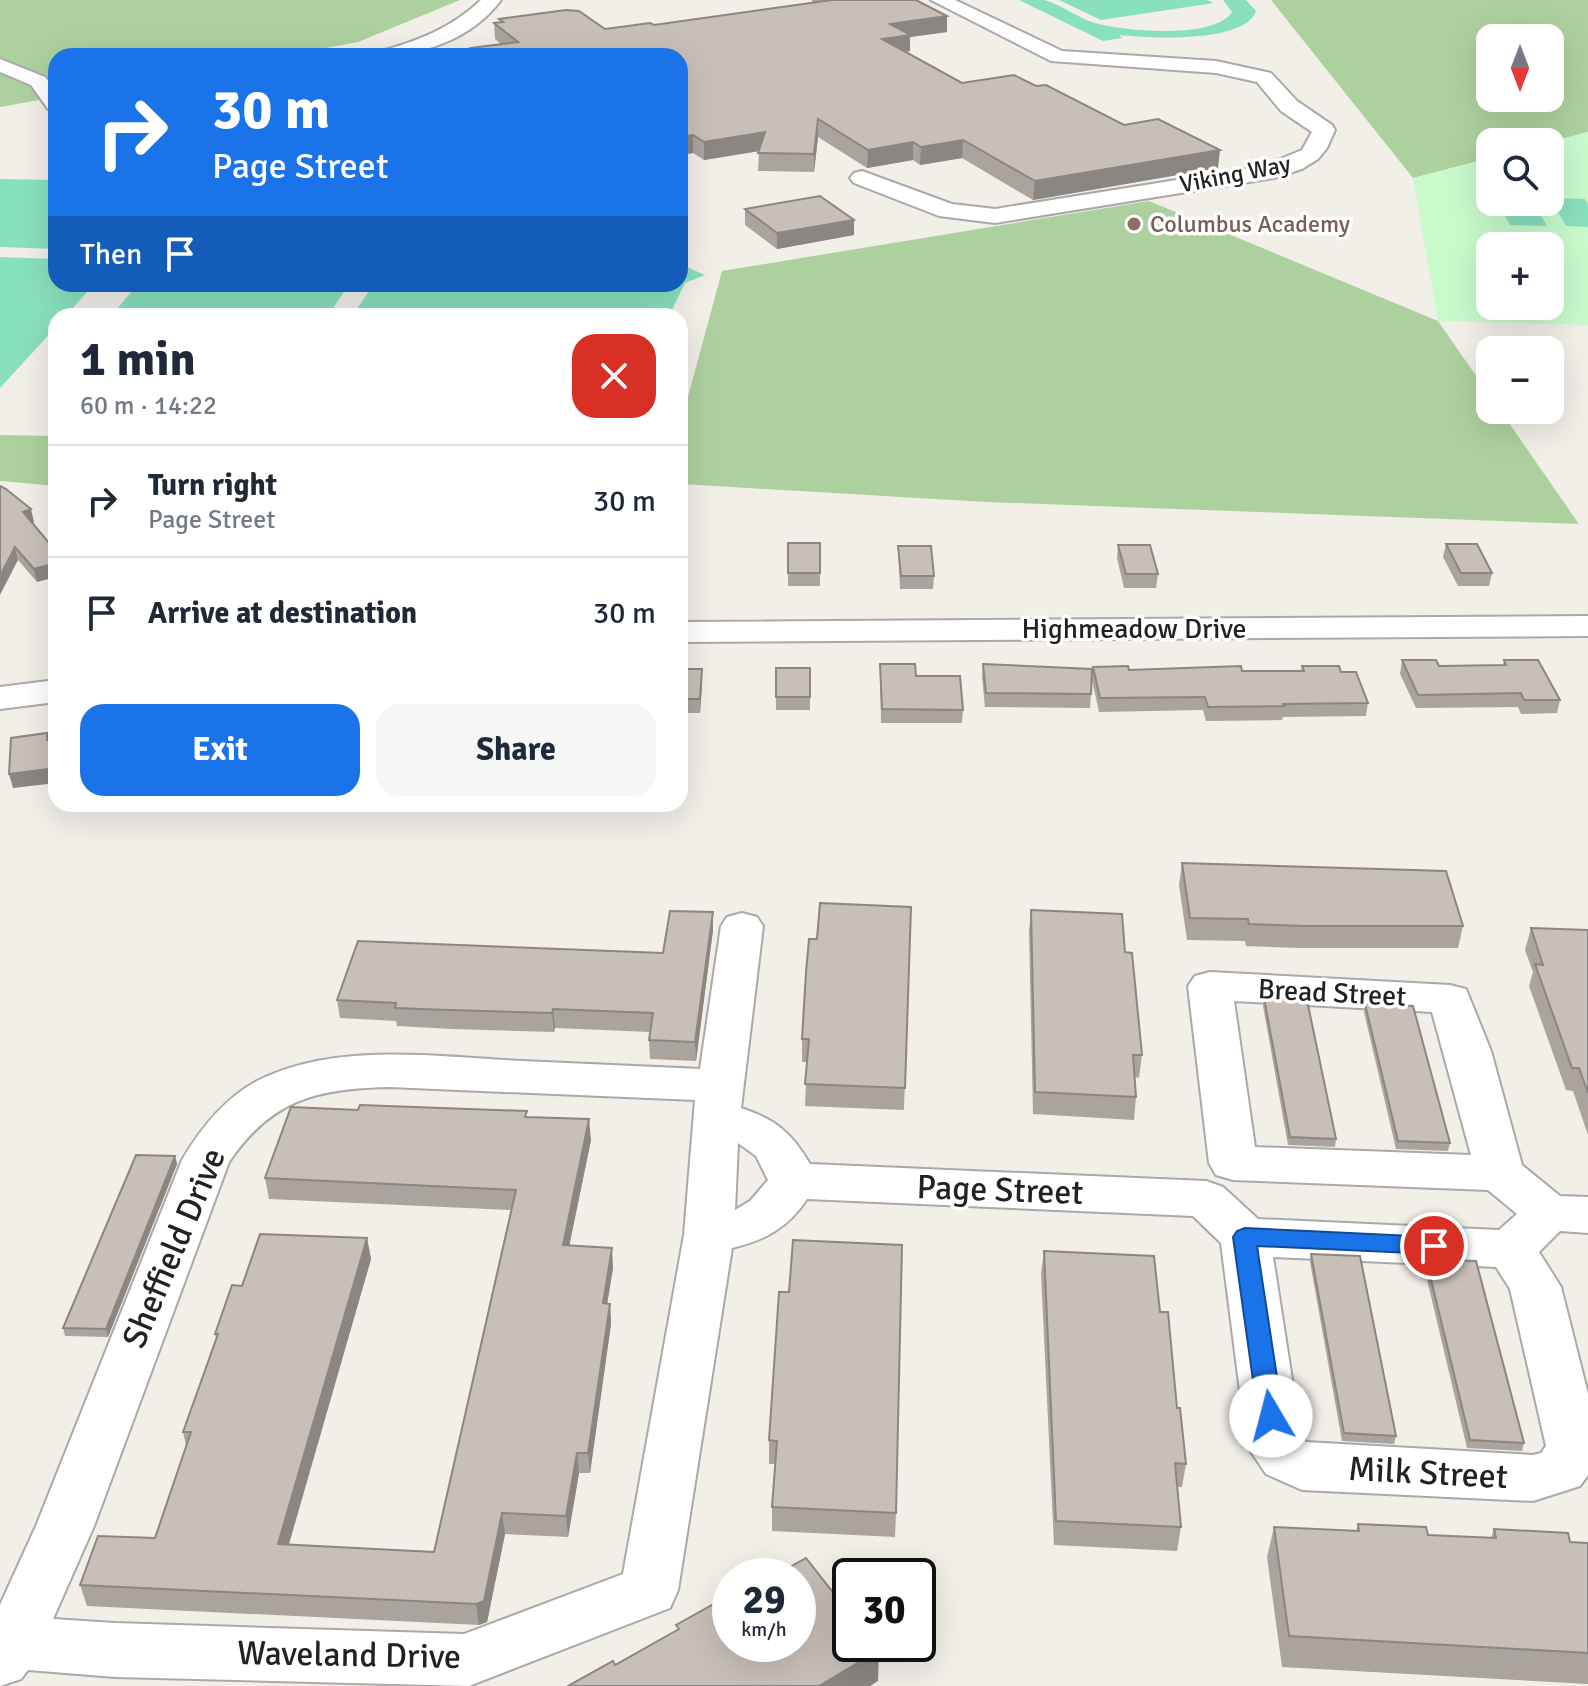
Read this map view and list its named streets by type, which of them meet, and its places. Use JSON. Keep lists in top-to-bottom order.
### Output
{
  "streets": {
    "street": [
      "Viking Way",
      "Highmeadow Drive",
      "Bread Street",
      "Page Street",
      "Sheffield Drive",
      "Milk Street",
      "Waveland Drive"
    ]
  },
  "crossings": [
    ["Bread Street", "Page Street"],
    ["Sheffield Drive", "Waveland Drive"]
  ],
  "places": ["Columbus Academy"],
  "north": "bottom",
  "page": {
    "map_buttons": ["+", "−"],
    "turn": ["30 m", "Page Street"],
    "then": "Then",
    "heading": ["1 min", "60 m · 14:22"],
    "list": [
      {
        "name": "Turn right",
        "note": "Page Street",
        "value": "30 m"
      },
      {
        "name": "Arrive at destination",
        "value": "30 m"
      }
    ],
    "buttons": ["Exit", "Share"],
    "speed": "29 km/h",
    "limit": "30"
  }
}
